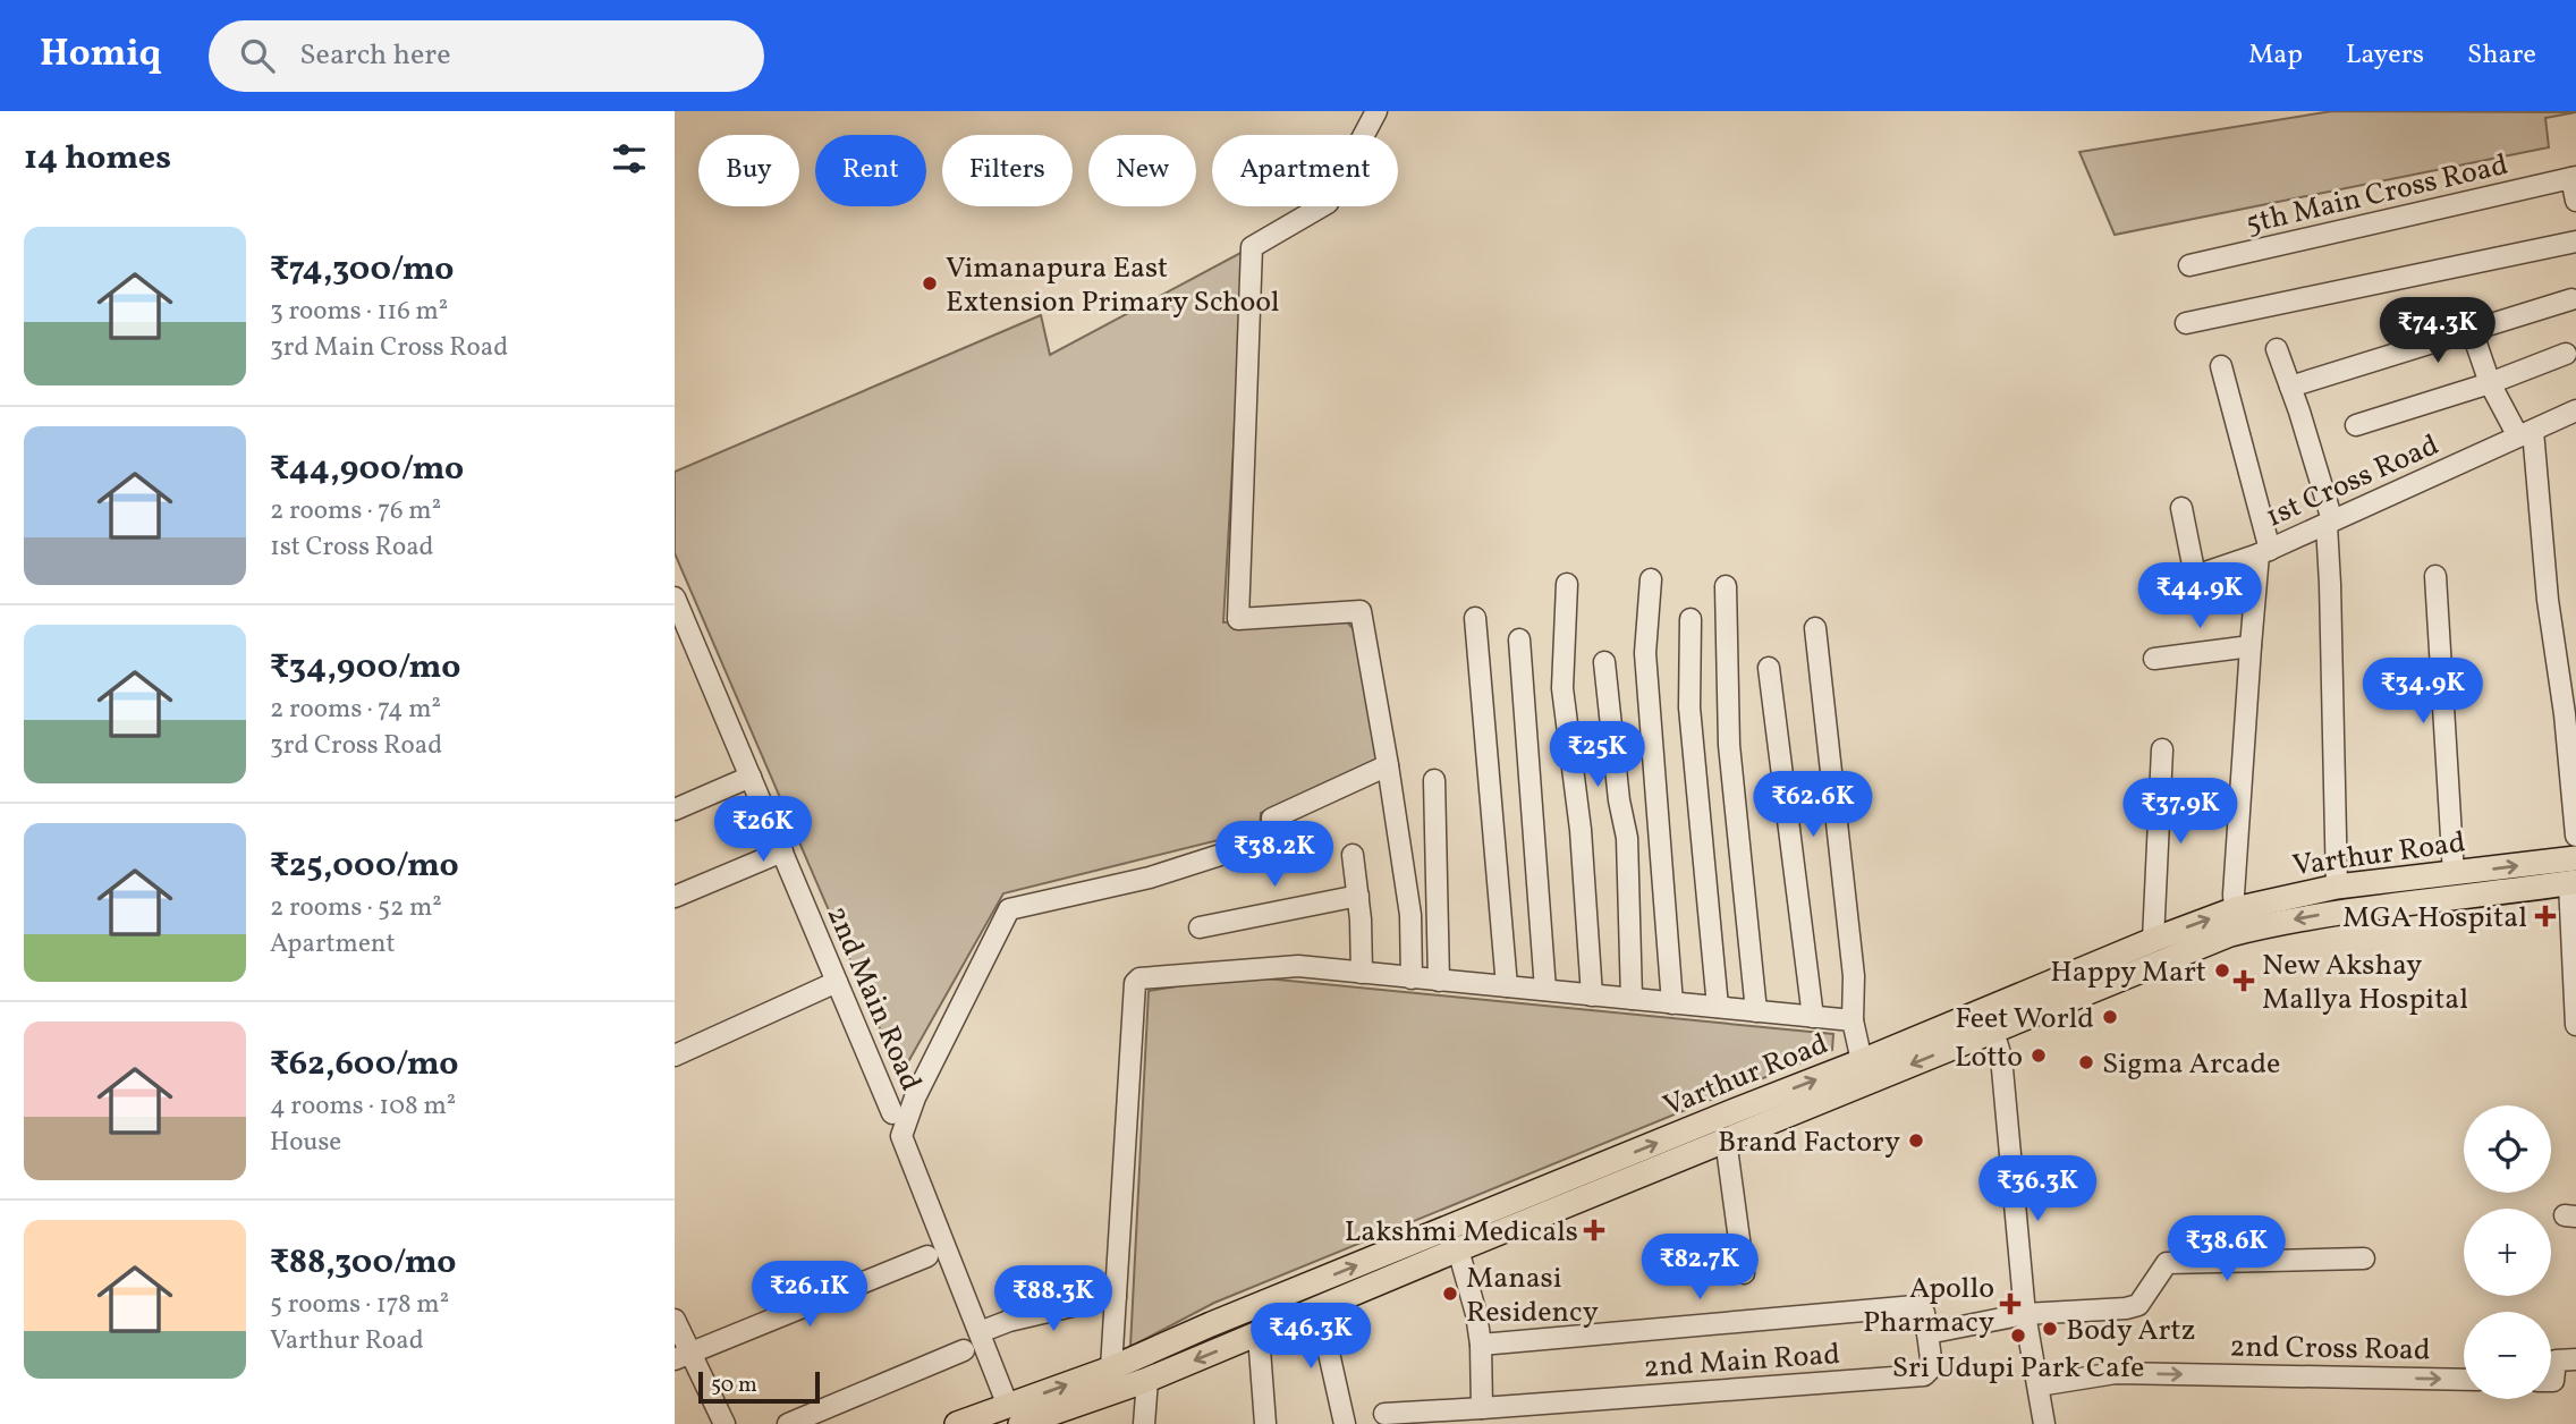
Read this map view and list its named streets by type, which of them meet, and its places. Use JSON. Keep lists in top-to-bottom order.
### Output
{
  "streets": {
    "main road": ["Varthur Road"],
    "street": [
      "5th Main Cross Road",
      "1st Cross Road",
      "2nd Main Road",
      "2nd Cross Road"
    ]
  },
  "crossings": [
    ["1st Cross Road", "Varthur Road"],
    ["Varthur Road", "2nd Main Road"]
  ],
  "places": {
    "other": [
      "Vimanapura East Extension Primary School",
      "Happy Mart",
      "Feet World",
      "Lotto",
      "Sigma Arcade",
      "Brand Factory",
      "Manasi Residency",
      "Body Artz",
      "Sri Udupi Park Cafe"
    ],
    "health": [
      "MGA Hospital",
      "New Akshay Mallya Hospital",
      "Lakshmi Medicals",
      "Apollo Pharmacy"
    ]
  },
  "scale_bar": "50 m",
  "page": {
    "header": "Homiq",
    "search": "Search here",
    "nav": ["Map", "Layers", "Share"],
    "heading": "14 homes",
    "chip": [
      "Buy",
      "Rent",
      "Filters",
      "New",
      "Apartment"
    ],
    "list": [
      {
        "name": "₹74,300/mo",
        "note": "3 rooms · 116 m² · 3rd Main Cross Road"
      },
      {
        "name": "₹44,900/mo",
        "note": "2 rooms · 76 m² · 1st Cross Road"
      },
      {
        "name": "₹34,900/mo",
        "note": "2 rooms · 74 m² · 3rd Cross Road"
      },
      {
        "name": "₹25,000/mo",
        "note": "2 rooms · 52 m² · Apartment"
      },
      {
        "name": "₹62,600/mo",
        "note": "4 rooms · 108 m² · House"
      },
      {
        "name": "₹88,300/mo",
        "note": "5 rooms · 178 m² · Varthur Road"
      }
    ],
    "price": [
      "₹74.3K",
      "₹44.9K",
      "₹34.9K",
      "₹25K",
      "₹62.6K",
      "₹37.9K",
      "₹26K",
      "₹38.2K",
      "₹36.3K",
      "₹38.6K",
      "₹82.7K",
      "₹26.1K",
      "₹88.3K",
      "₹46.3K"
    ],
    "map_buttons": ["+", "−"],
    "scale": "50 m"
  }
}
